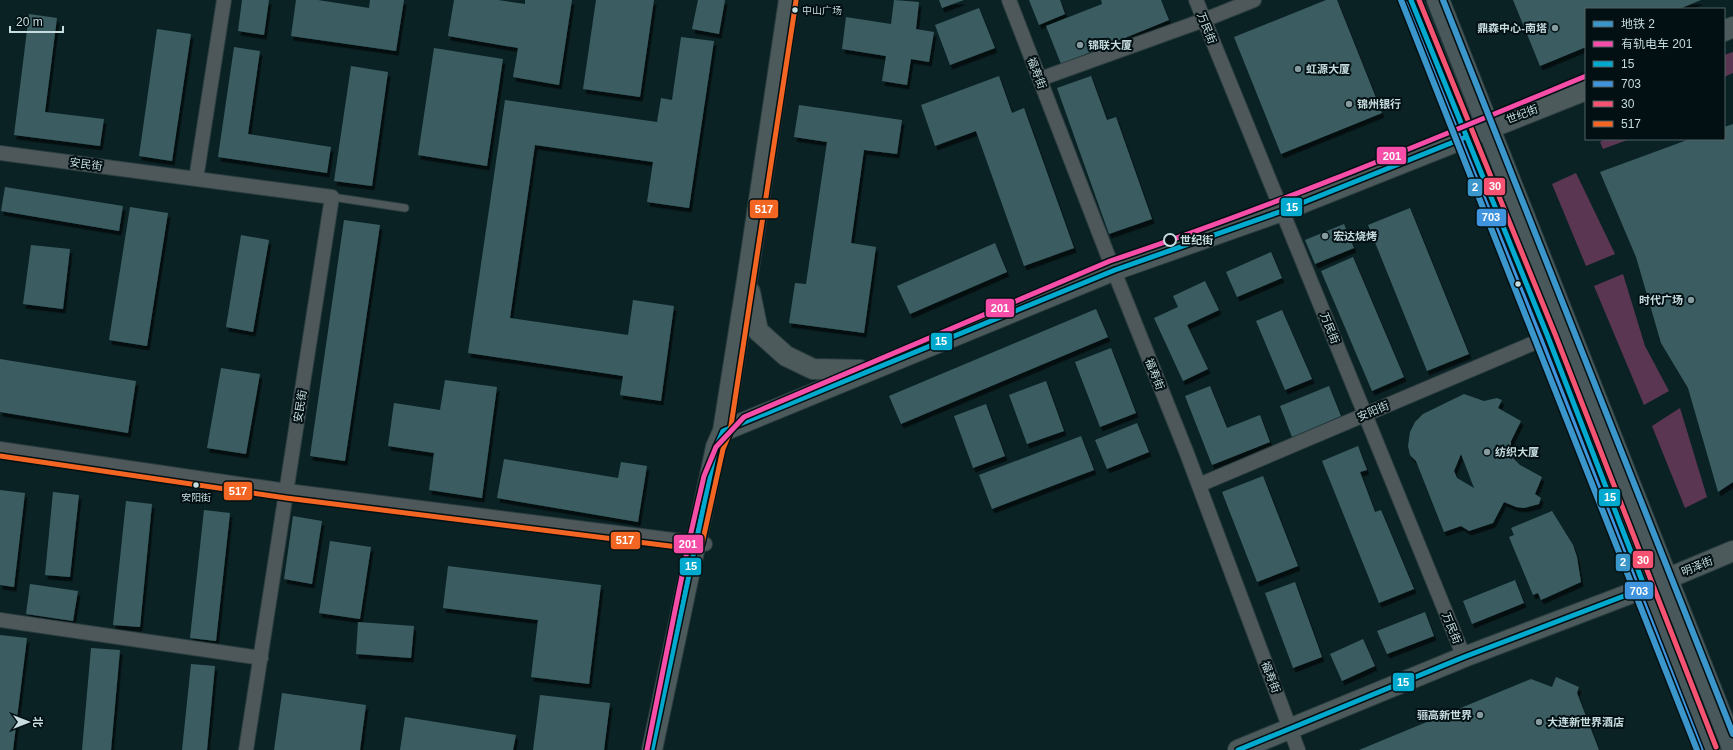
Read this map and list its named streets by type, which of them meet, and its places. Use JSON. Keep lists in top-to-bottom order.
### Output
{
  "streets": {
    "main road": ["世纪街", "明泽街"],
    "street": [
      "万民街",
      "福寿街",
      "安民街",
      "安阳街"
    ]
  },
  "crossings": [
    ["万民街", "世纪街"],
    ["万民街", "安阳街"],
    ["万民街", "明泽街"],
    ["福寿街", "世纪街"],
    ["福寿街", "安阳街"],
    ["福寿街", "明泽街"]
  ],
  "places": [
    "中山广场",
    "鼎森中心-南塔",
    "锦联大厦",
    "虹源大厦",
    "锦州银行",
    "宏达烧烤",
    "世纪街",
    "时代广场",
    "纺织大厦",
    "安阳街",
    "骊高新世界",
    "大连新世界酒店"
  ],
  "lines": [
    "metro line 2",
    "transit line 15",
    "transit line 30",
    "transit line 517",
    "transit line 703",
    "tram line 201"
  ],
  "legend": [
    "地铁 2",
    "有轨电车 201",
    "15",
    "703",
    "30",
    "517"
  ],
  "scale_bar": "20 m",
  "north": "right"
}
